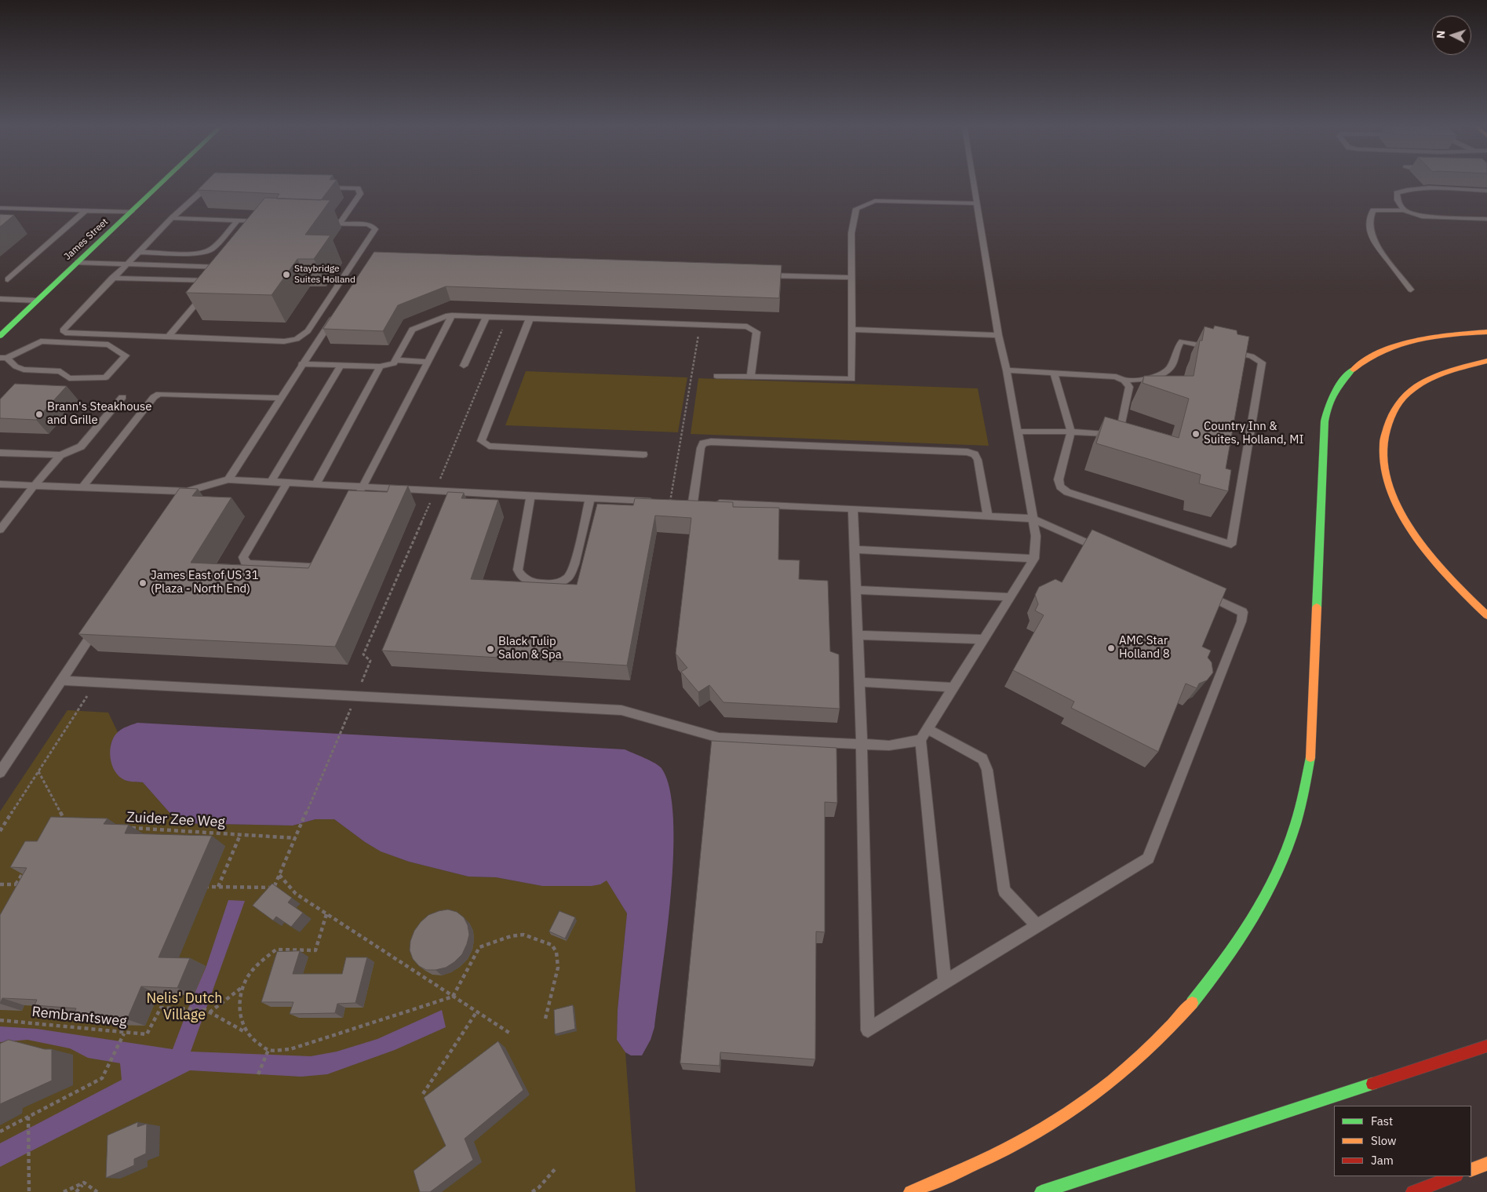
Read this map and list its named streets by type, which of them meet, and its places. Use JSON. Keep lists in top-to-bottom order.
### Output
{
  "streets": {
    "main road": ["James Street"],
    "path": ["Zuider Zee Weg", "Rembrantsweg"]
  },
  "parks": ["Nelis' Dutch Village"],
  "places": [
    "Staybridge Suites Holland",
    "Brann's Steakhouse and Grille",
    "Country Inn & Suites, Holland, MI",
    "James East of US 31 (Plaza - North End)",
    "AMC Star Holland 8",
    "Black Tulip Salon & Spa"
  ],
  "legend": ["Fast", "Slow", "Jam"],
  "north": "left"
}
